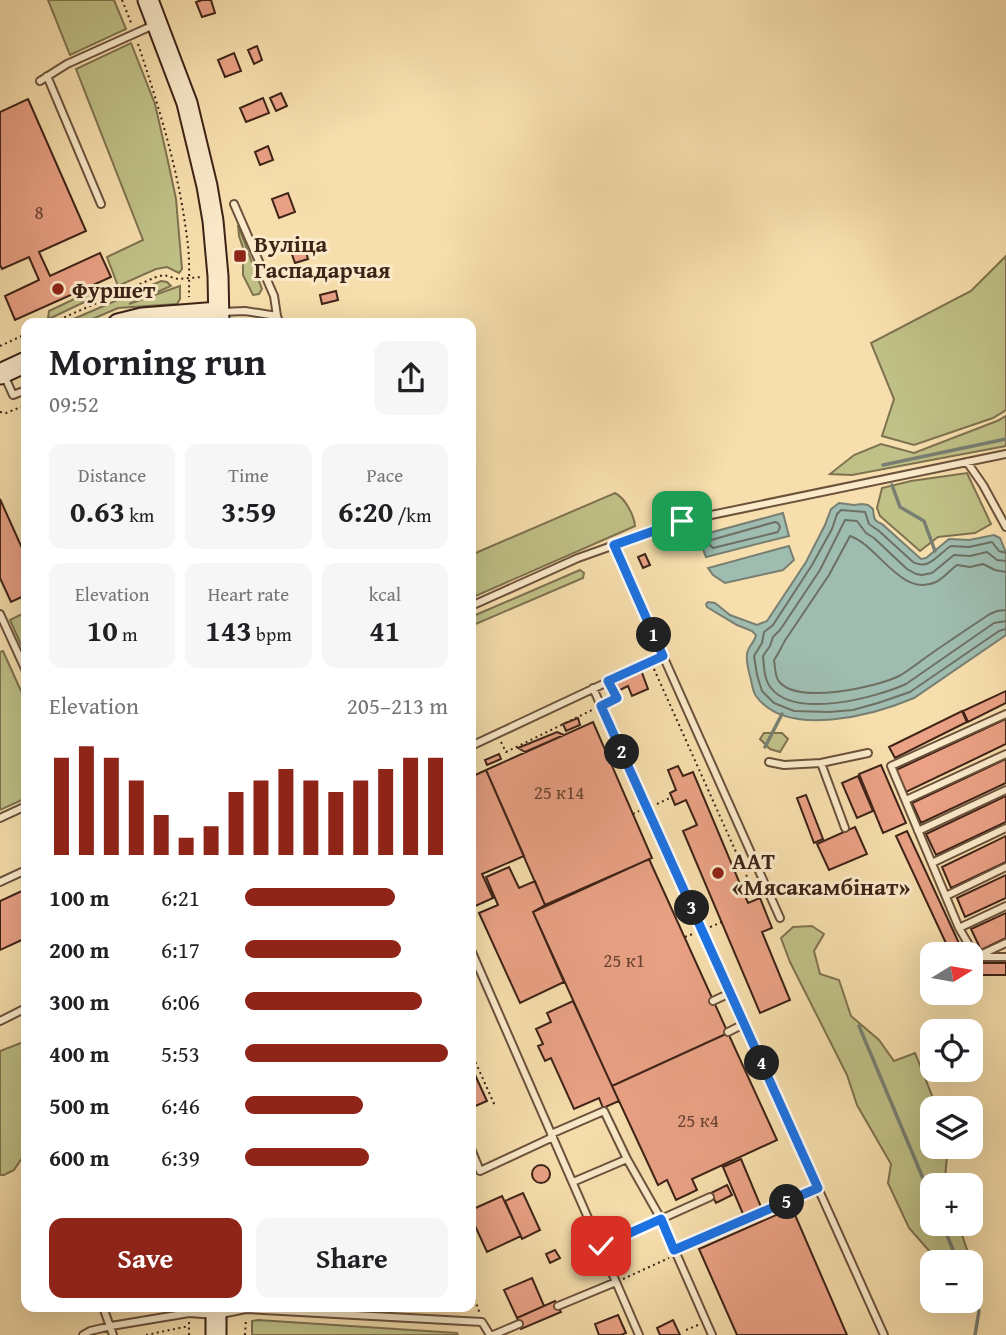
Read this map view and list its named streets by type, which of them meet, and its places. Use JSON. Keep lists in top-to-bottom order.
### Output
{
  "places": {
    "transit": ["Вуліца Гаспадарчая"],
    "other": ["Фуршет", "ААТ «Мясакамбінат»"]
  },
  "house_numbers": [
    "8",
    "25 к14",
    "25 к1",
    "25 к4"
  ],
  "north": "right",
  "page": {
    "heading": ["Morning run", "09:52"],
    "stats": [
      ["Distance", "0.63 km"],
      ["Time", "3:59"],
      ["Pace", "6:20 /km"],
      ["Elevation", "10 m"],
      ["Heart rate", "143 bpm"],
      ["kcal", "41"]
    ],
    "pins": [
      "1",
      "2",
      "3",
      "4",
      "5"
    ],
    "chart": ["Elevation", "205–213 m"],
    "list": [
      {
        "name": "100 m",
        "note": "6:21"
      },
      {
        "name": "200 m",
        "note": "6:17"
      },
      {
        "name": "300 m",
        "note": "6:06"
      },
      {
        "name": "400 m",
        "note": "5:53"
      },
      {
        "name": "500 m",
        "note": "6:46"
      },
      {
        "name": "600 m",
        "note": "6:39"
      }
    ],
    "map_buttons": ["+", "−"],
    "buttons": ["Save", "Share"]
  }
}
